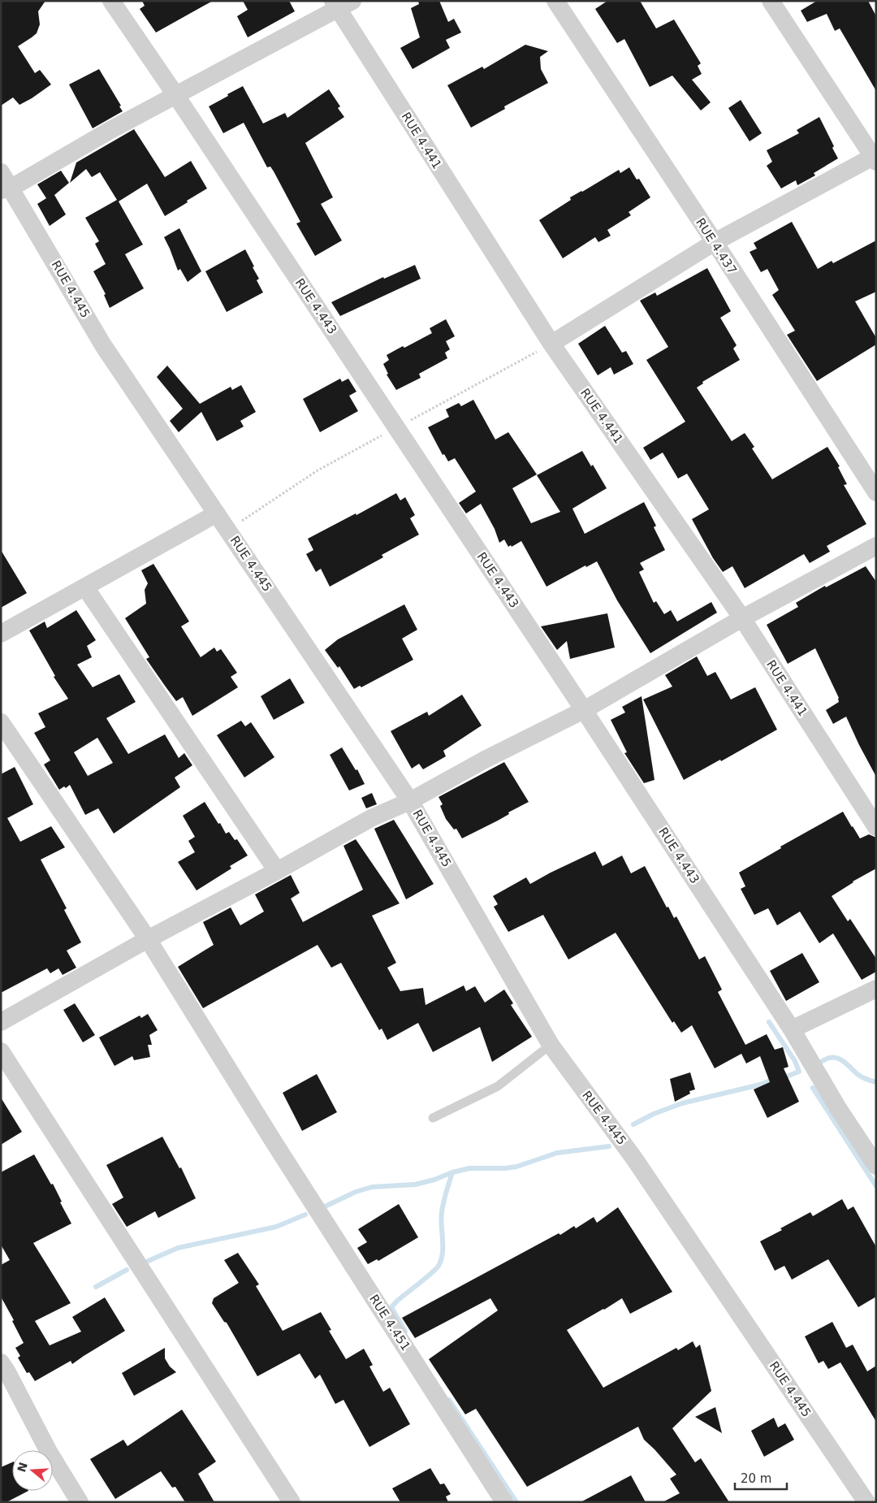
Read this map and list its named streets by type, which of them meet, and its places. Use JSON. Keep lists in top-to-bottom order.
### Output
{
  "streets": {
    "street": [
      "RUE 4.441",
      "RUE 4.437",
      "RUE 4.445",
      "RUE 4.443",
      "RUE 4.451"
    ]
  },
  "scale_bar": "20 m",
  "north": "left"
}
